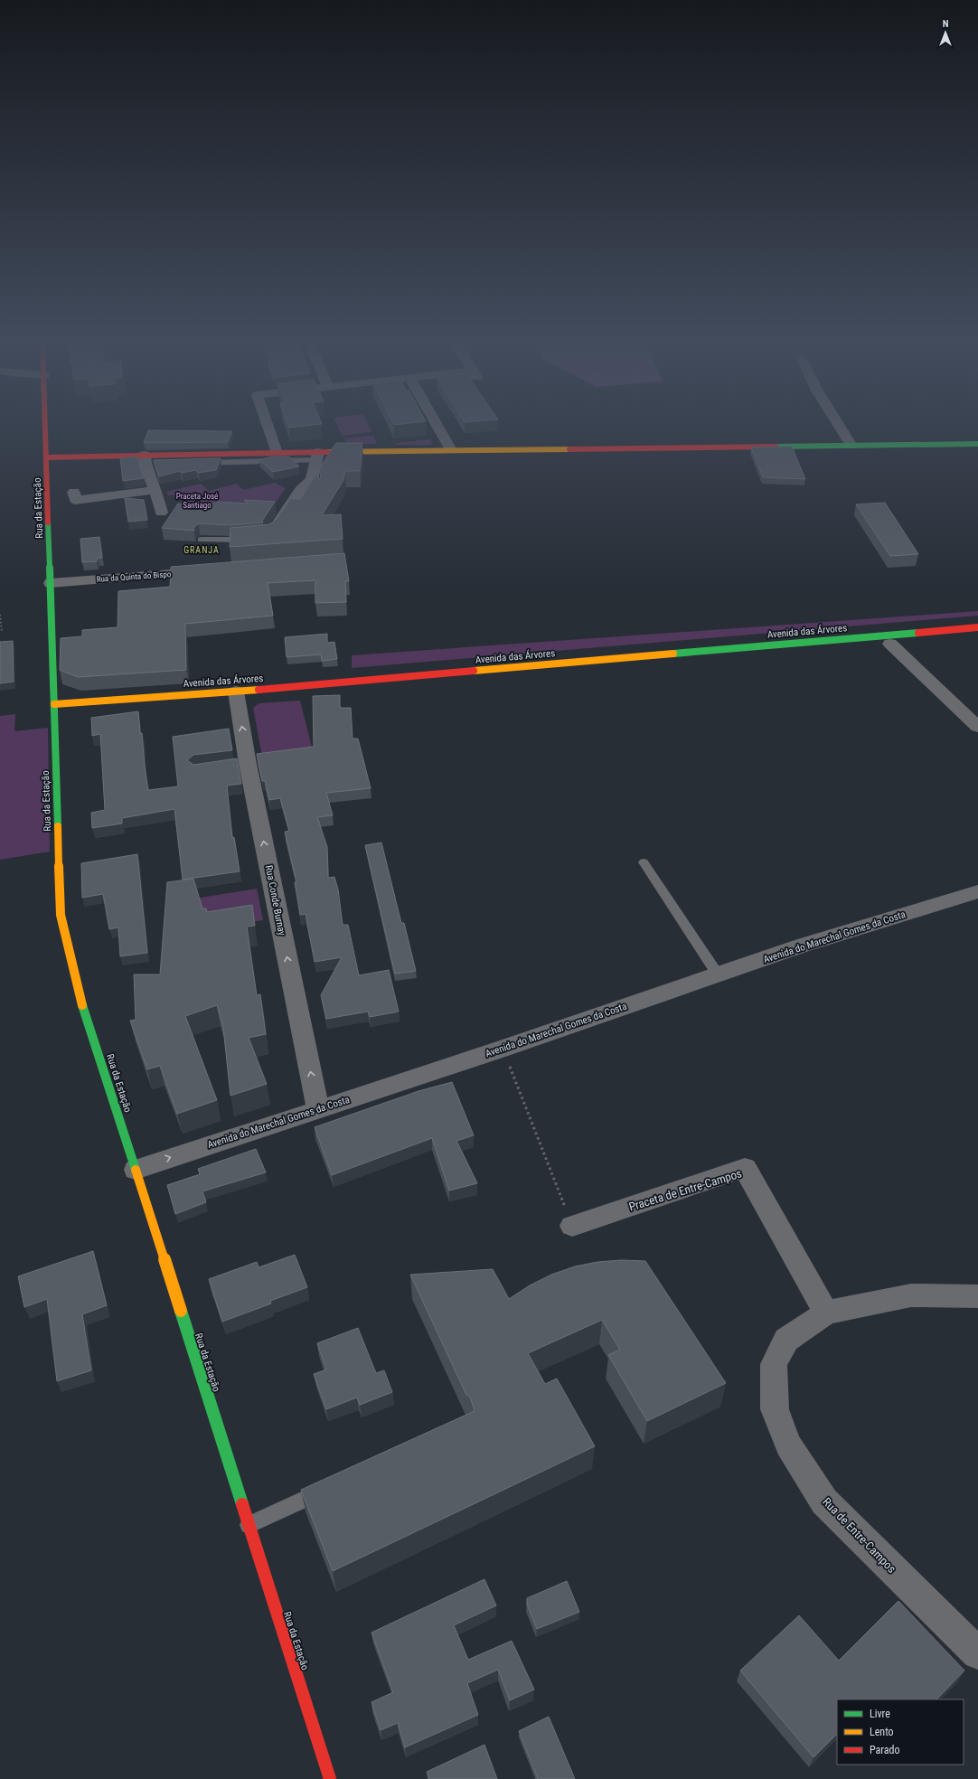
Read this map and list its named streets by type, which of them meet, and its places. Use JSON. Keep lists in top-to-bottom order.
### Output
{
  "streets": {
    "main road": ["Rua da Estação", "Avenida das Árvores"],
    "street": [
      "Rua da Quinta do Bispo",
      "Rua Conde Burnay",
      "Avenida do Marechal Gomes da Costa",
      "Praceta de Entre-Campos",
      "Rua de Entre-Campos"
    ]
  },
  "crossings": [
    ["Rua da Estação", "Rua da Quinta do Bispo"],
    ["Rua da Estação", "Avenida das Árvores"],
    ["Rua da Estação", "Avenida do Marechal Gomes da Costa"],
    ["Avenida das Árvores", "Rua Conde Burnay"],
    ["Rua Conde Burnay", "Avenida do Marechal Gomes da Costa"],
    ["Praceta de Entre-Campos", "Rua de Entre-Campos"]
  ],
  "one_way": ["Rua Conde Burnay"],
  "districts": ["GRANJA"],
  "parks": ["Praceta José Santiago"],
  "legend": ["Livre", "Lento", "Parado"],
  "north": "top"
}
